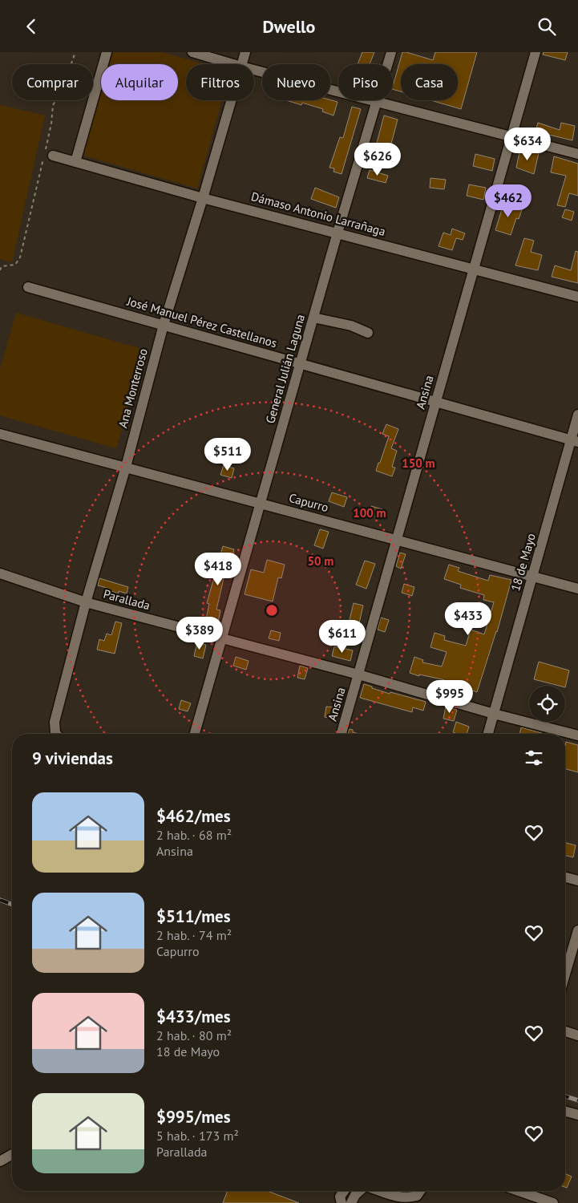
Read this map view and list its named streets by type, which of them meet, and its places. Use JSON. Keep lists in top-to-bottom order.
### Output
{
  "streets": {
    "street": [
      "Dámaso Antonio Larrañaga",
      "José Manuel Pérez Castellanos",
      "General Julián Laguna",
      "Ana Monterroso",
      "Ansina",
      "Capurro",
      "18 de Mayo",
      "Parallada"
    ]
  },
  "crossings": [
    ["Dámaso Antonio Larrañaga", "General Julián Laguna"],
    ["Dámaso Antonio Larrañaga", "Ana Monterroso"],
    ["Dámaso Antonio Larrañaga", "Ansina"],
    ["José Manuel Pérez Castellanos", "General Julián Laguna"],
    ["José Manuel Pérez Castellanos", "Ana Monterroso"],
    ["José Manuel Pérez Castellanos", "Ansina"],
    ["José Manuel Pérez Castellanos", "18 de Mayo"],
    ["General Julián Laguna", "Capurro"],
    ["General Julián Laguna", "Parallada"],
    ["Ana Monterroso", "Capurro"],
    ["Ana Monterroso", "Parallada"],
    ["Ansina", "Capurro"],
    ["Ansina", "Parallada"],
    ["Capurro", "18 de Mayo"],
    ["18 de Mayo", "Parallada"]
  ],
  "page": {
    "header": "Dwello",
    "chip": [
      "Comprar",
      "Alquilar",
      "Filtros",
      "Nuevo",
      "Piso",
      "Casa"
    ],
    "price": [
      "$634",
      "$626",
      "$462",
      "$511",
      "$418",
      "$433",
      "$389",
      "$611",
      "$995"
    ],
    "heading": "9 viviendas",
    "list": [
      {
        "name": "$462/mes",
        "note": "2 hab. · 68 m² · Ansina"
      },
      {
        "name": "$511/mes",
        "note": "2 hab. · 74 m² · Capurro"
      },
      {
        "name": "$433/mes",
        "note": "2 hab. · 80 m² · 18 de Mayo"
      },
      {
        "name": "$995/mes",
        "note": "5 hab. · 173 m² · Parallada"
      }
    ]
  },
  "rings": ["150 m", "100 m", "50 m"]
}
